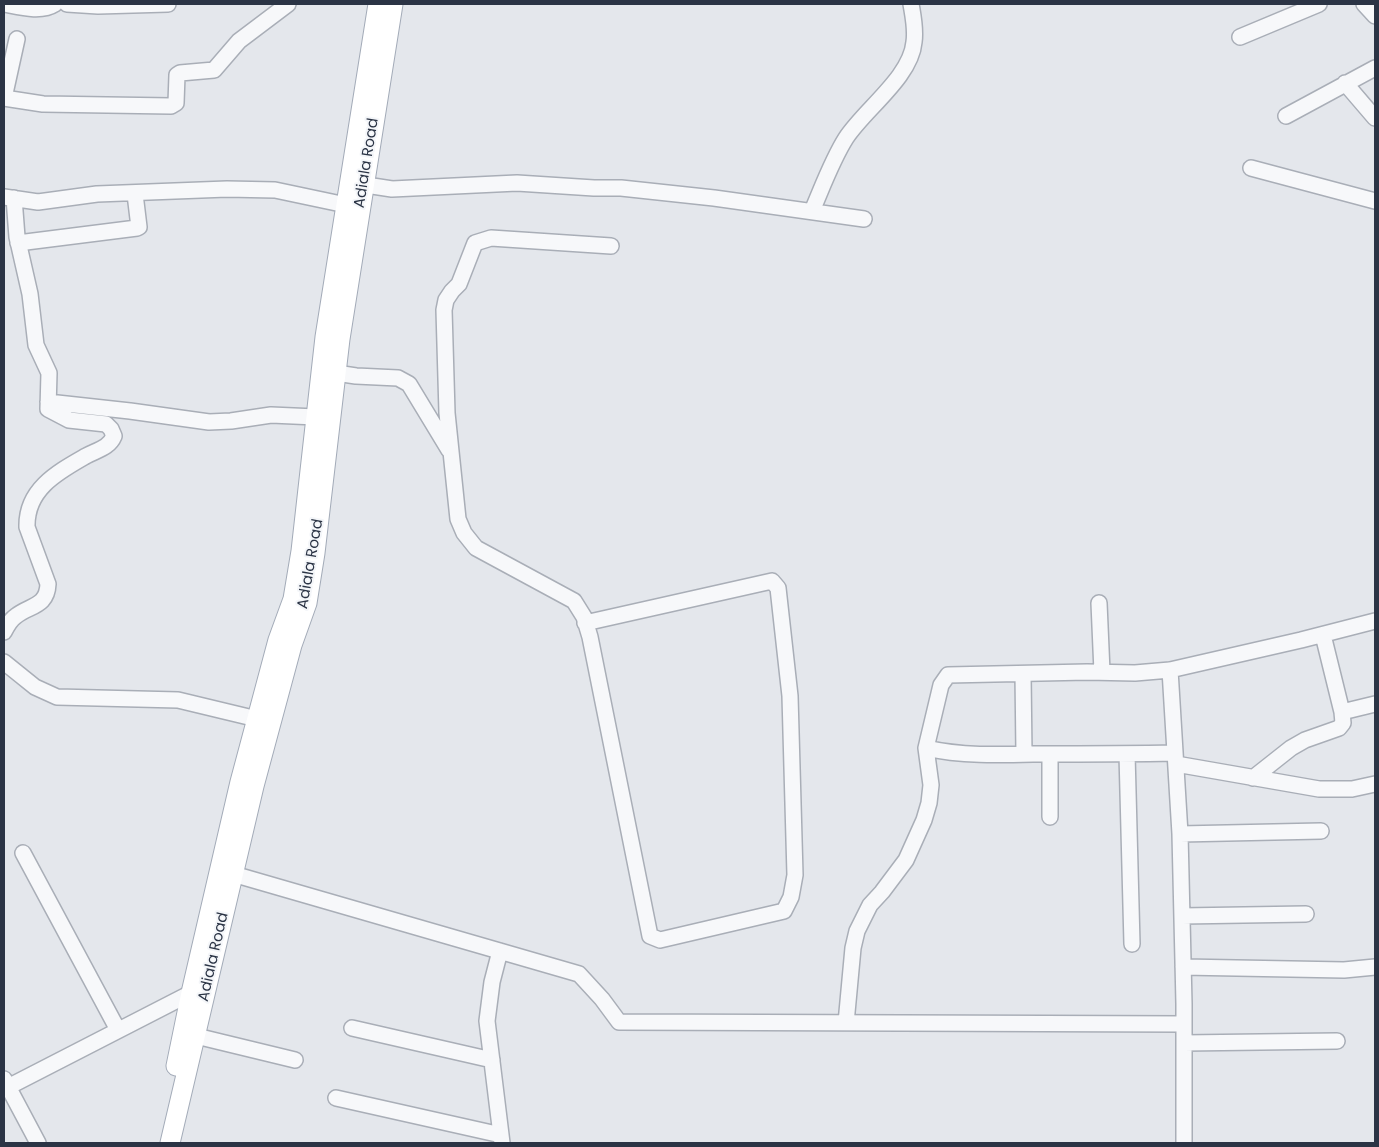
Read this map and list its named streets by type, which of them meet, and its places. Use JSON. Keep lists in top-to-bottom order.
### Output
{
  "streets": {
    "main road": ["Adiala Road"]
  }
}
